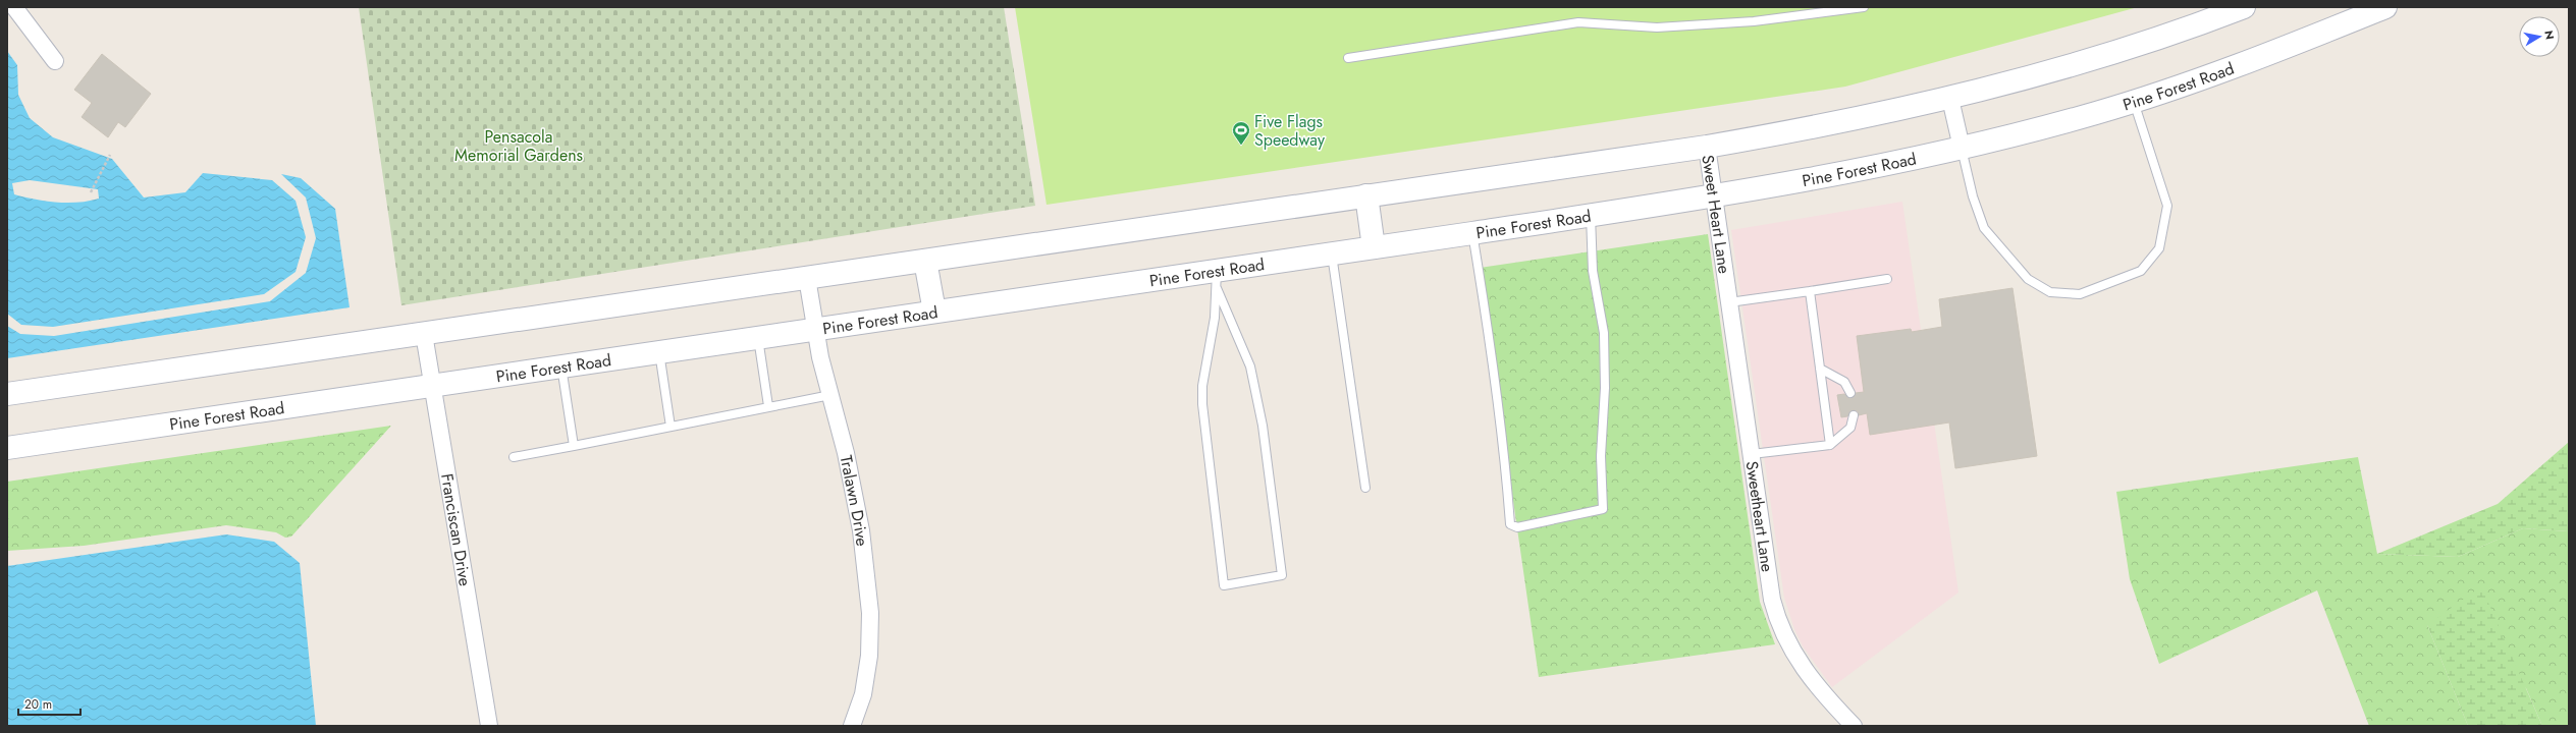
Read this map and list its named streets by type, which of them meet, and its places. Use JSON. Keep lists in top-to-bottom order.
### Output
{
  "streets": {
    "main road": ["Pine Forest Road"],
    "street": [
      "Sweet Heart Lane",
      "Tralawn Drive",
      "Sweetheart Lane",
      "Franciscan Drive"
    ]
  },
  "crossings": [
    ["Pine Forest Road", "Sweet Heart Lane"],
    ["Pine Forest Road", "Tralawn Drive"],
    ["Pine Forest Road", "Franciscan Drive"],
    ["Sweet Heart Lane", "Sweetheart Lane"]
  ],
  "parks": ["Pensacola Memorial Gardens"],
  "places": {
    "sports": ["Five Flags Speedway"]
  },
  "scale_bar": "20 m",
  "north": "right"
}
